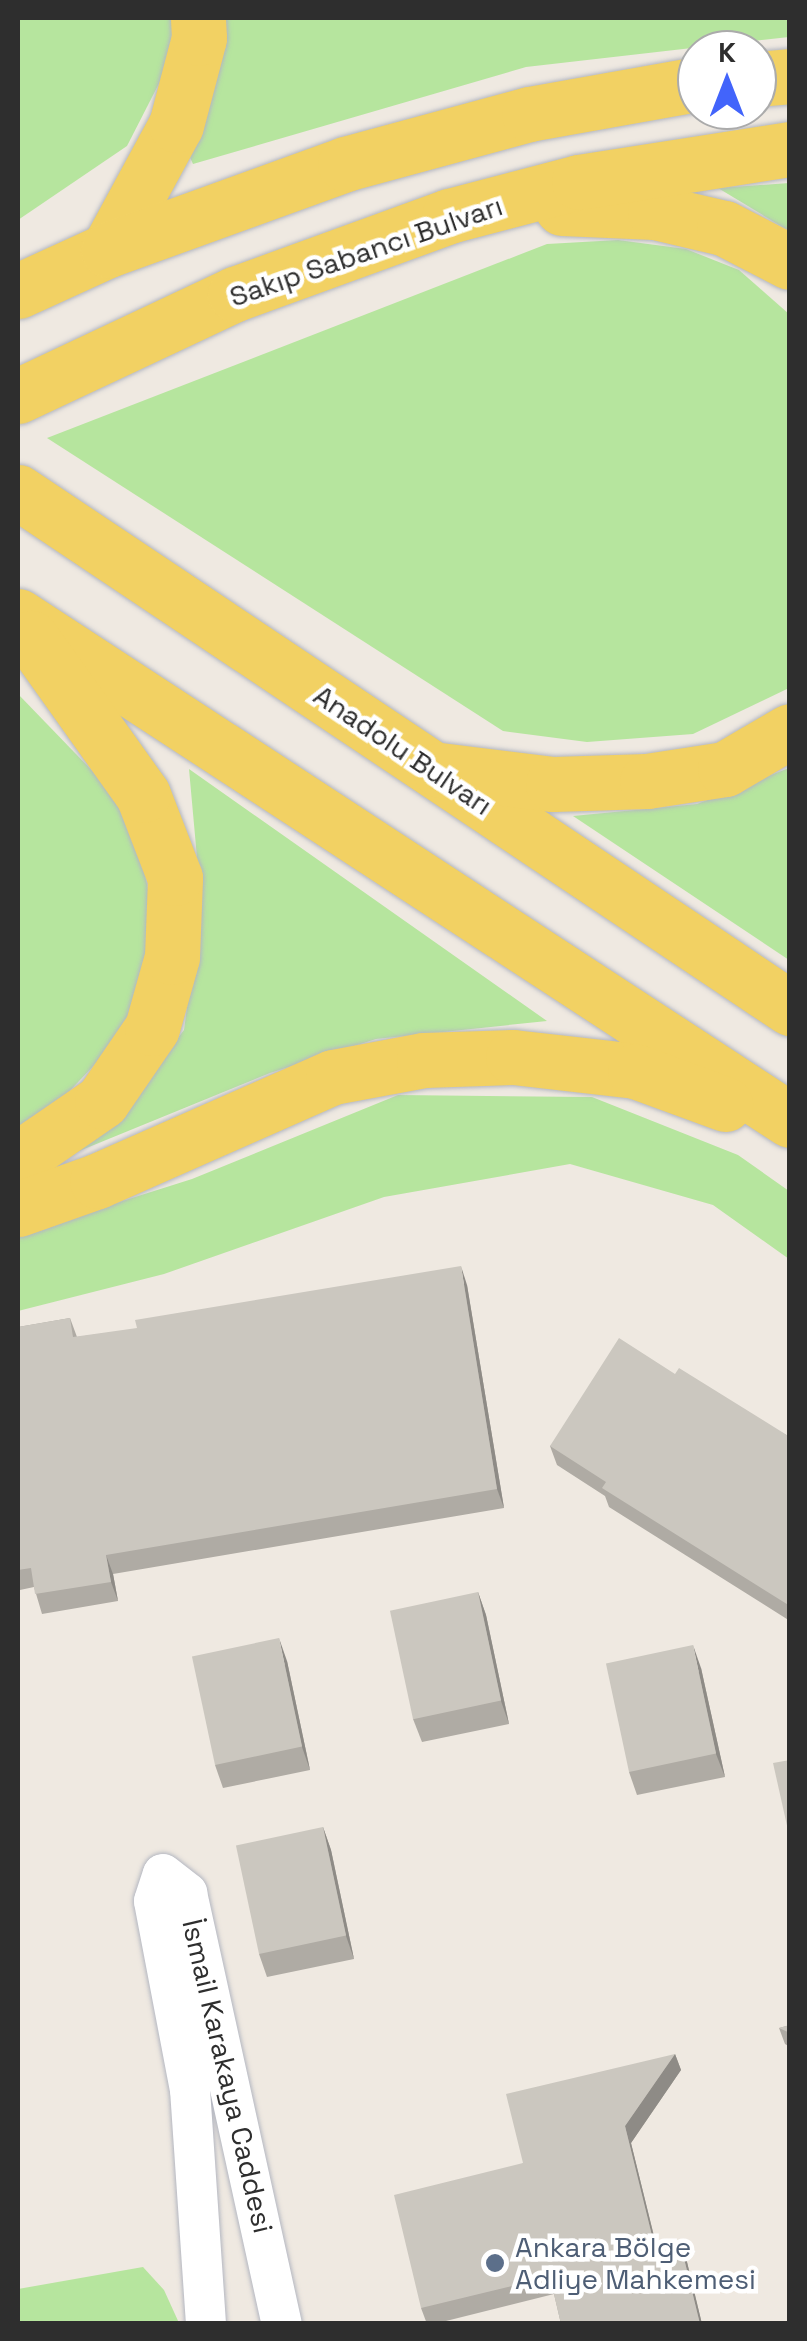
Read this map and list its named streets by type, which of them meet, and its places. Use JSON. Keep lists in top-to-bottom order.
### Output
{
  "streets": {
    "main road": ["Sakıp Sabancı Bulvarı", "Anadolu Bulvarı"],
    "street": ["İsmail Karakaya Caddesi"]
  },
  "places": ["Ankara Bölge Adliye Mahkemesi"],
  "north": "top"
}
